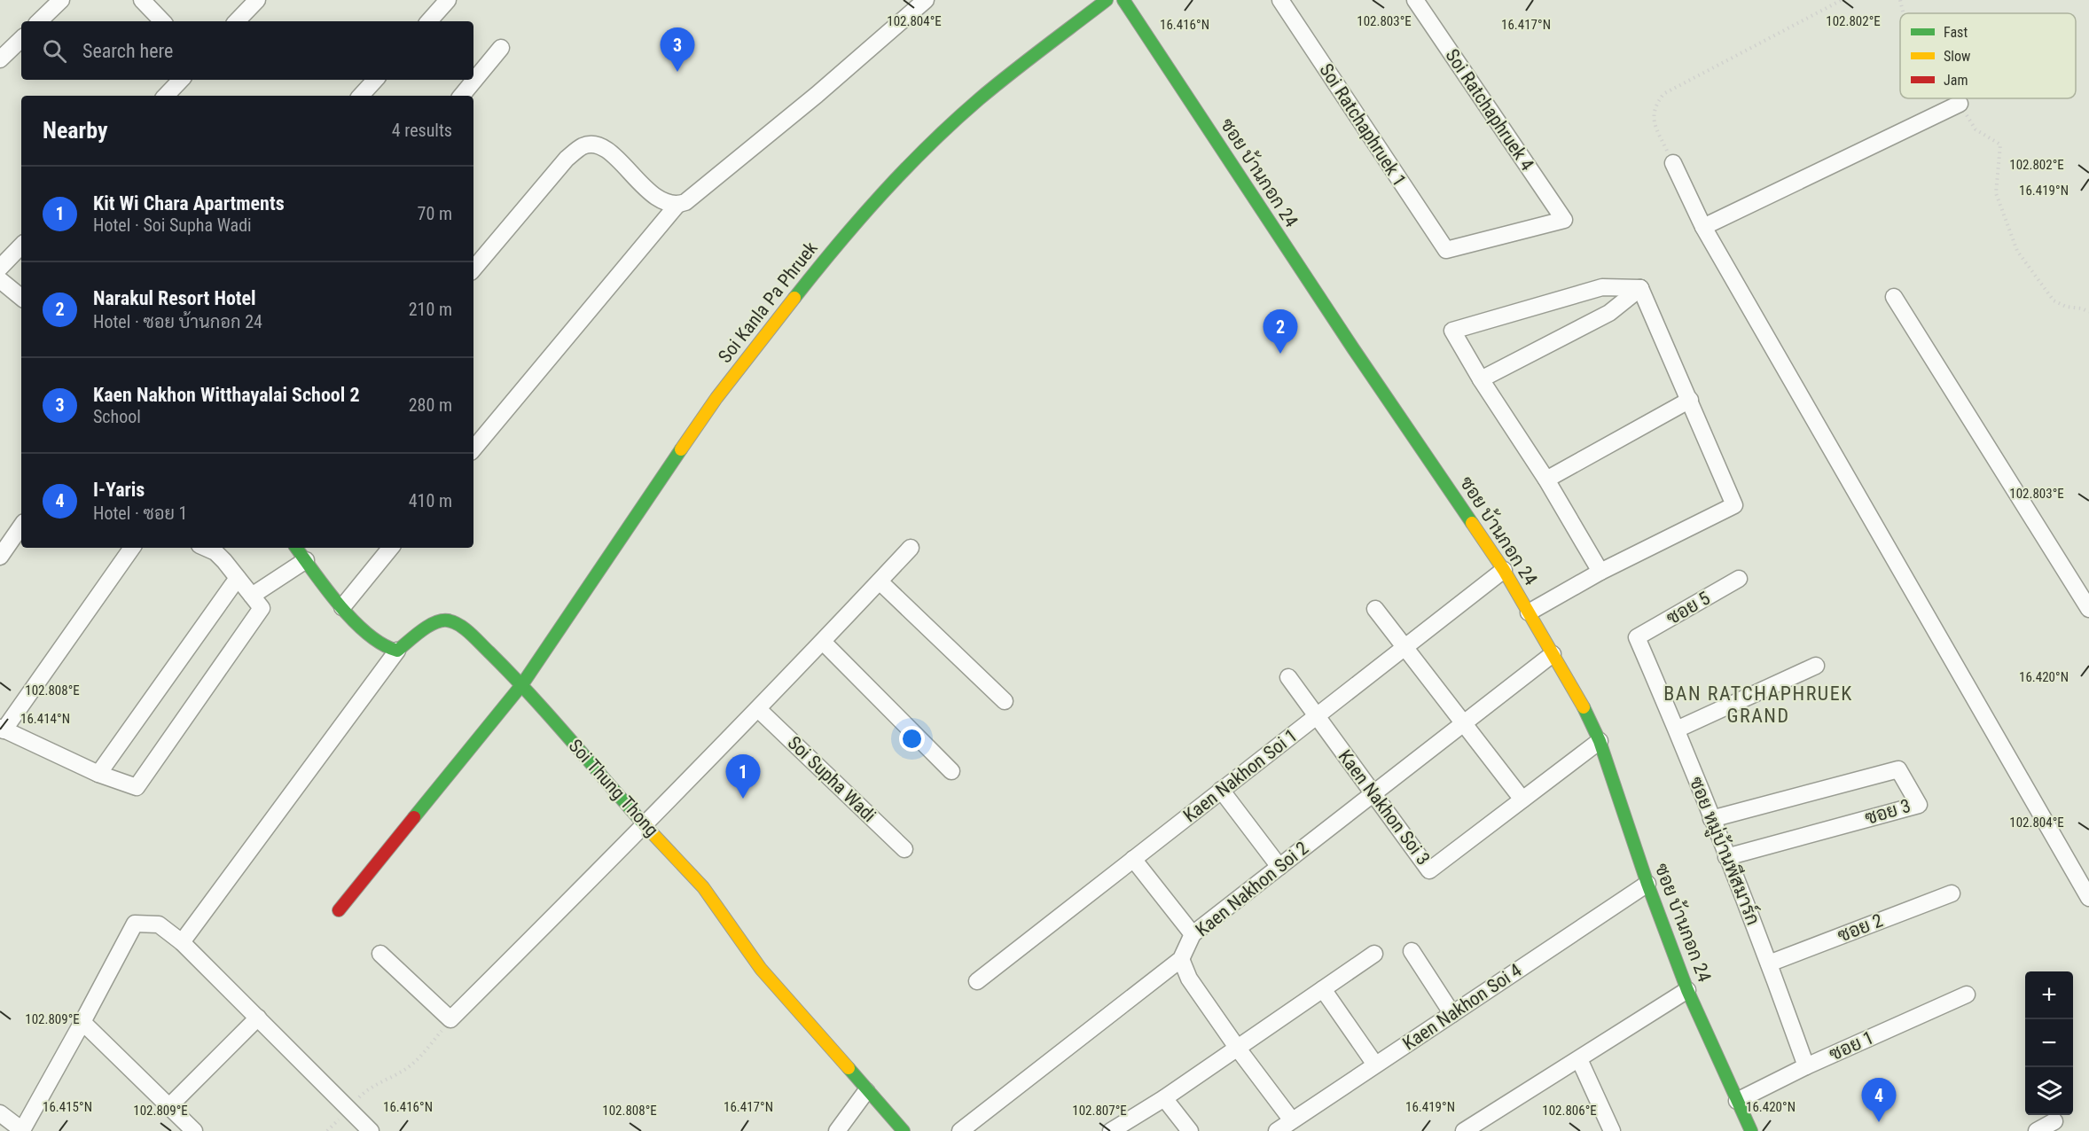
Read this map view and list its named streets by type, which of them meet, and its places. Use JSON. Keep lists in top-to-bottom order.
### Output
{
  "streets": {
    "street": [
      "Soi Ratchaphruek 4",
      "Soi Ratchaphruek 1",
      "ซอย บ้านกอก 24",
      "Soi Kanla Pa Phruek",
      "ซอย 5",
      "Kaen Nakhon Soi 1",
      "Soi Supha Wadi",
      "Soi Thung Thong",
      "Kaen Nakhon Soi 3",
      "ซอย 3",
      "ซอย หมู่บ้านพีสมาร์ก",
      "Kaen Nakhon Soi 2",
      "ซอย 2",
      "Kaen Nakhon Soi 4",
      "ซอย 1"
    ]
  },
  "crossings": [
    ["Soi Ratchaphruek 4", "Soi Ratchaphruek 1"],
    ["ซอย บ้านกอก 24", "Kaen Nakhon Soi 1"],
    ["ซอย บ้านกอก 24", "Kaen Nakhon Soi 3"],
    ["ซอย บ้านกอก 24", "Kaen Nakhon Soi 2"],
    ["ซอย บ้านกอก 24", "Kaen Nakhon Soi 4"],
    ["ซอย บ้านกอก 24", "ซอย 1"],
    ["Soi Kanla Pa Phruek", "Soi Thung Thong"],
    ["ซอย 5", "ซอย หมู่บ้านพีสมาร์ก"],
    ["Kaen Nakhon Soi 1", "Kaen Nakhon Soi 3"],
    ["Kaen Nakhon Soi 3", "Kaen Nakhon Soi 2"],
    ["ซอย 3", "ซอย หมู่บ้านพีสมาร์ก"],
    ["ซอย หมู่บ้านพีสมาร์ก", "ซอย 2"],
    ["ซอย หมู่บ้านพีสมาร์ก", "ซอย 1"]
  ],
  "districts": ["BAN RATCHAPHRUEK GRAND"],
  "legend": ["Fast", "Slow", "Jam"],
  "page": {
    "search": "Search here",
    "pins": [
      "3",
      "2",
      "1",
      "4"
    ],
    "heading": ["Nearby", "4 results"],
    "list": [
      {
        "mark": "1",
        "name": "Kit Wi Chara Apartments",
        "note": "Hotel · Soi Supha Wadi",
        "value": "70 m"
      },
      {
        "mark": "2",
        "name": "Narakul Resort Hotel",
        "note": "Hotel · ซอย บ้านกอก 24",
        "value": "210 m"
      },
      {
        "mark": "3",
        "name": "Kaen Nakhon Witthayalai School 2",
        "note": "School",
        "value": "280 m"
      },
      {
        "mark": "4",
        "name": "I-Yaris",
        "note": "Hotel · ซอย 1",
        "value": "410 m"
      }
    ],
    "map_buttons": ["+", "−"]
  },
  "coordinates": [
    "102.803°E",
    "102.804°E",
    "102.802°E",
    "16.416°N",
    "16.417°N",
    "16.419°N",
    "16.420°N",
    "102.808°E",
    "16.414°N",
    "102.809°E",
    "16.415°N",
    "102.807°E",
    "102.806°E"
  ]
}
